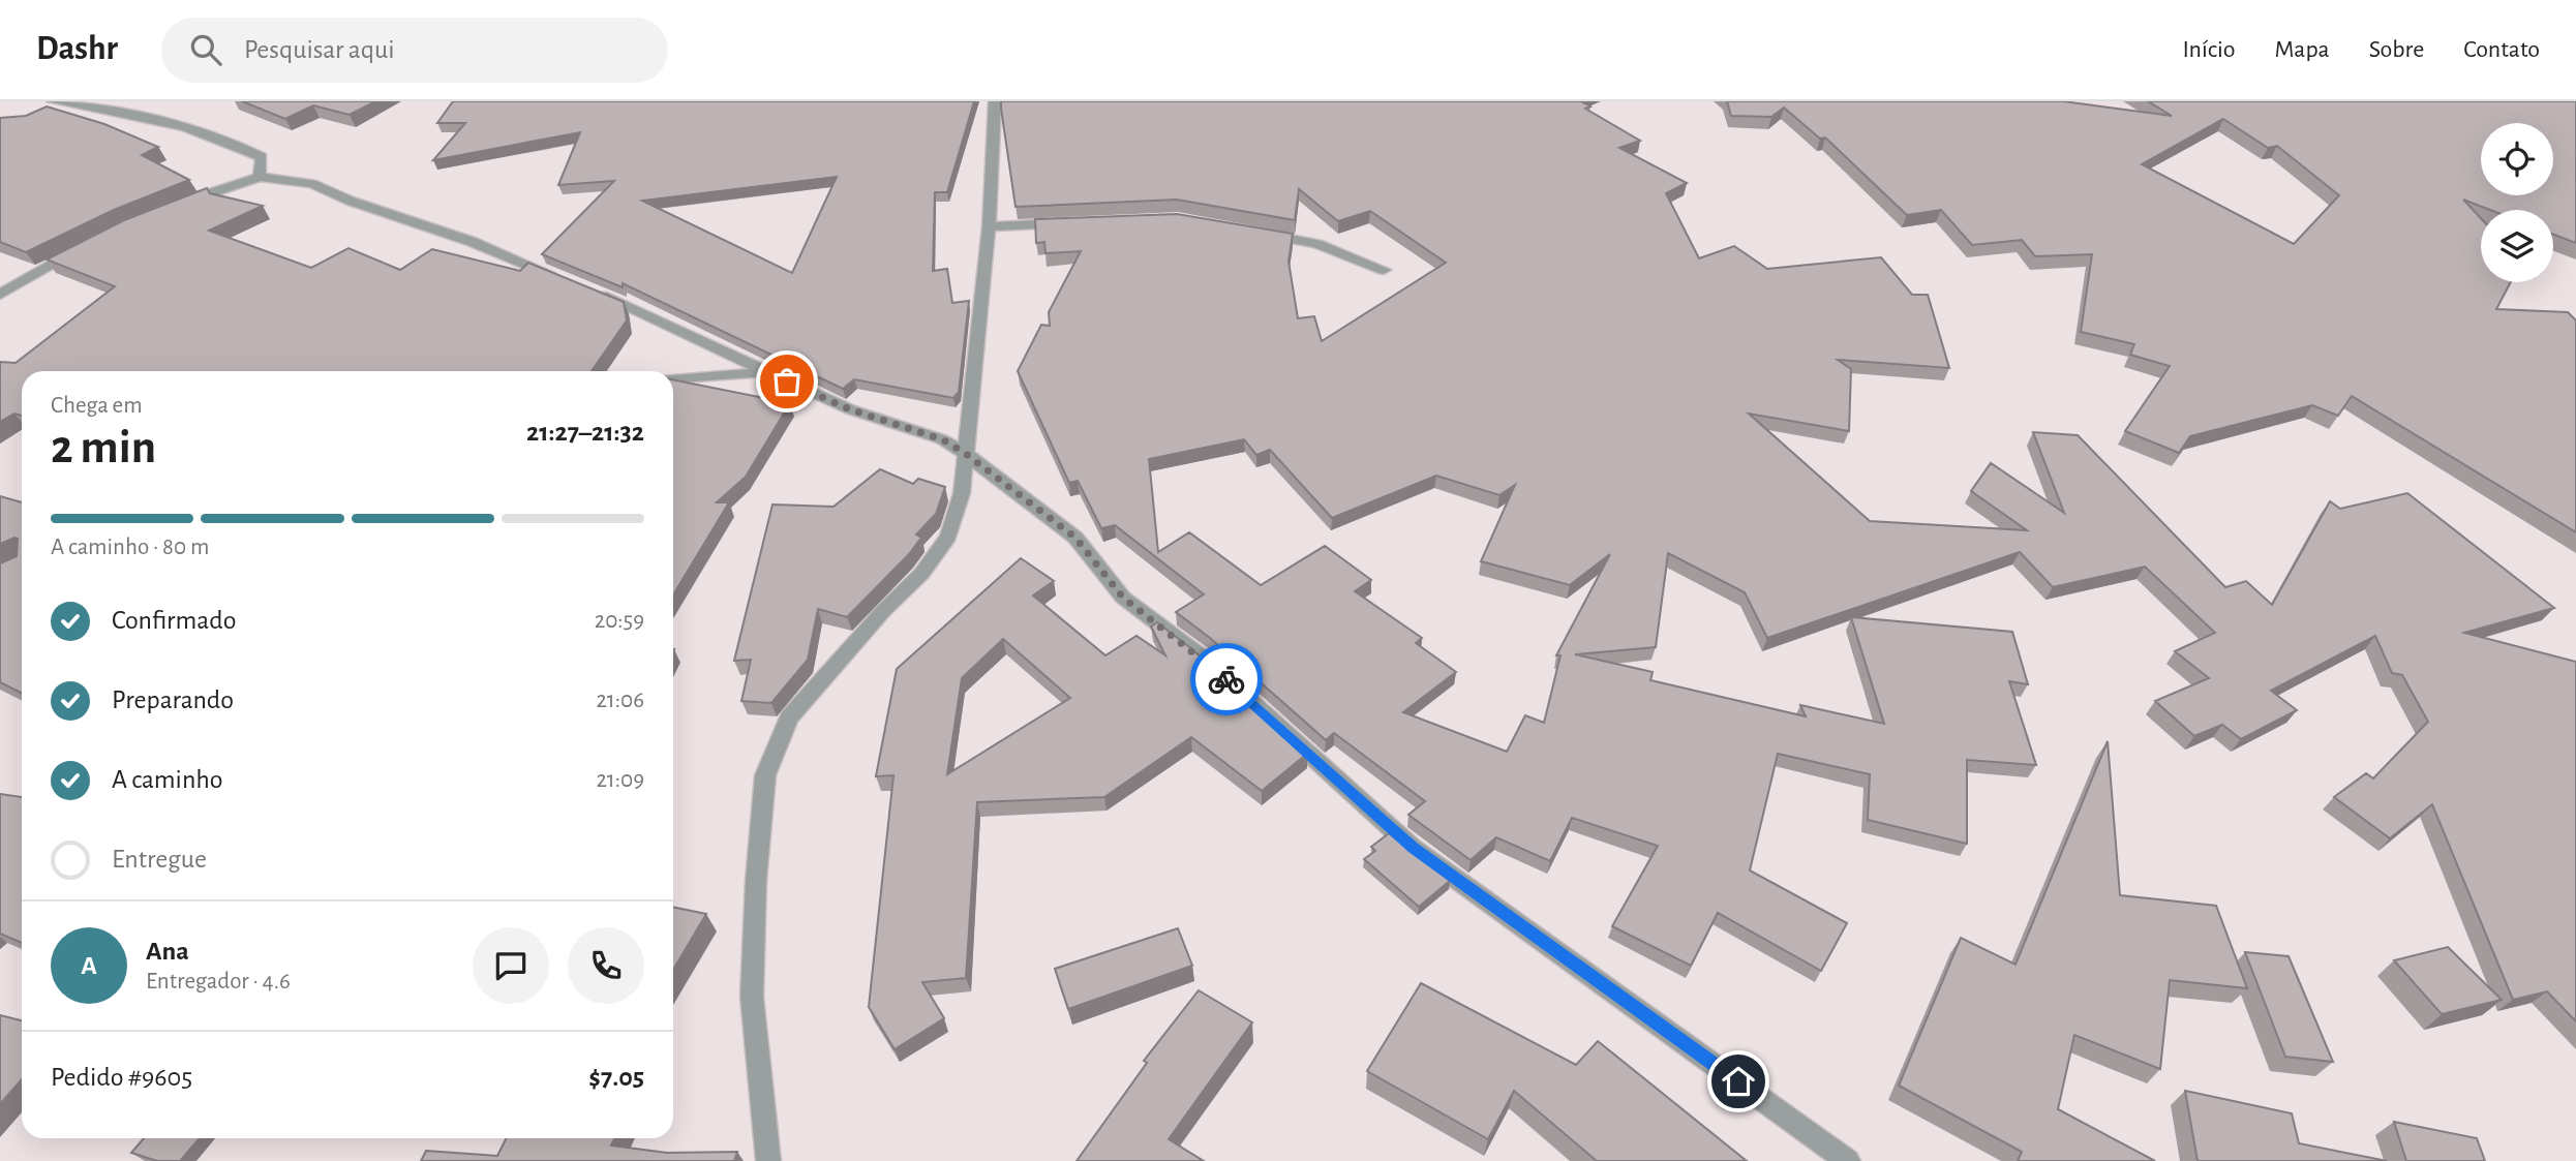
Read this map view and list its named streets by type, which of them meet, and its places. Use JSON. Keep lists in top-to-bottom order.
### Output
{
  "page": {
    "header": "Dashr",
    "search": "Pesquisar aqui",
    "nav": [
      "Início",
      "Mapa",
      "Sobre",
      "Contato"
    ],
    "heading": ["2 min", "Chega em", "21:27–21:32"],
    "panel": [
      "Ana",
      "Entregador · 4.6",
      "Pedido #9605",
      "$7.05"
    ],
    "bar": "A caminho · 80 m",
    "list": [
      ["Confirmado", "20:59"],
      ["Preparando", "21:06"],
      ["A caminho", "21:09"],
      "Entregue"
    ],
    "round": "A"
  }
}
